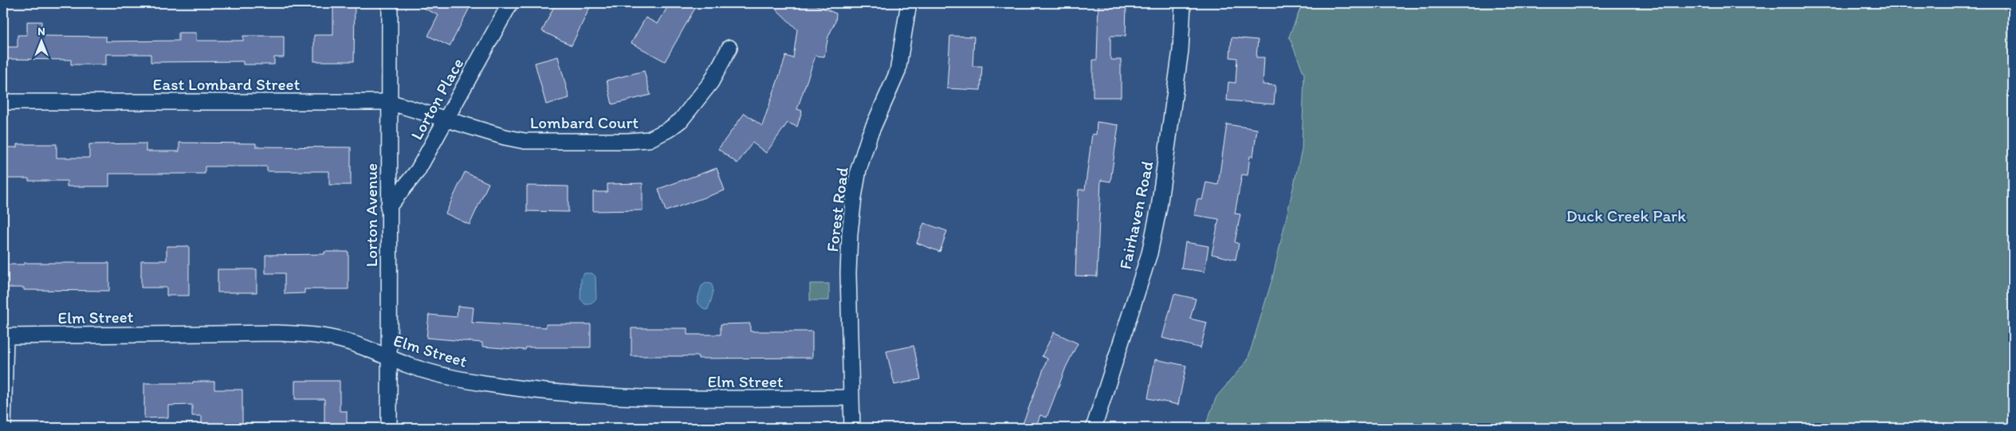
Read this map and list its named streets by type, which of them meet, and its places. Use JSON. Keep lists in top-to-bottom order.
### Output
{
  "streets": {
    "street": [
      "East Lombard Street",
      "Lorton Place",
      "Lombard Court",
      "Forest Road",
      "Lorton Avenue",
      "Fairhaven Road",
      "Elm Street"
    ]
  },
  "crossings": [
    ["East Lombard Street", "Lorton Place"],
    ["East Lombard Street", "Lombard Court"],
    ["East Lombard Street", "Lorton Avenue"],
    ["Lorton Place", "Lombard Court"],
    ["Lorton Place", "Lorton Avenue"],
    ["Forest Road", "Elm Street"],
    ["Lorton Avenue", "Elm Street"]
  ],
  "parks": ["Duck Creek Park"],
  "north": "top"
}
